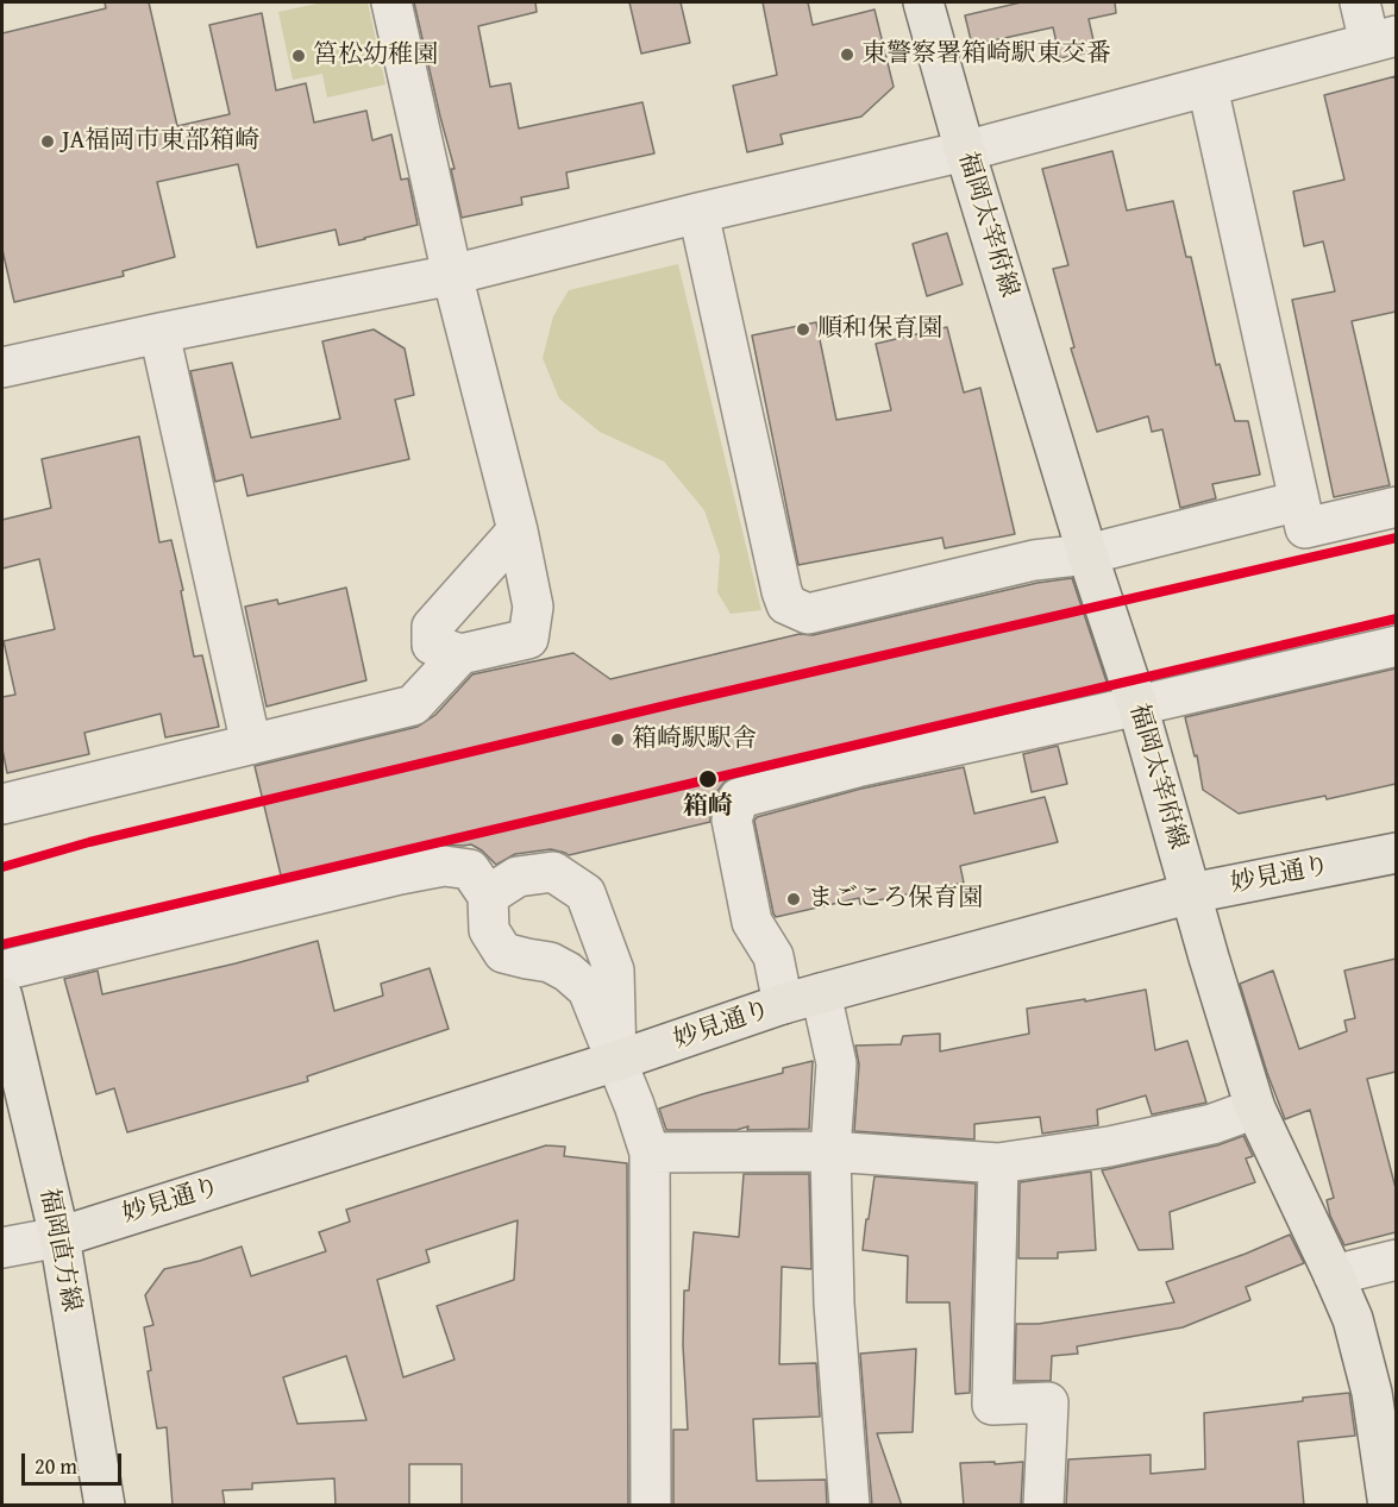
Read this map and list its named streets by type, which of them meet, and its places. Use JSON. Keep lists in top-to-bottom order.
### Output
{
  "streets": {
    "main road": ["福岡太宰府線", "妙見通り", "福岡直方線"]
  },
  "crossings": [
    ["福岡太宰府線", "妙見通り"],
    ["妙見通り", "福岡直方線"]
  ],
  "places": [
    "東警察署箱崎駅東交番",
    "筥松幼稚園",
    "JA福岡市東部箱崎",
    "順和保育園",
    "箱崎駅駅舎",
    "箱崎",
    "まごころ保育園"
  ],
  "scale_bar": "20 m"
}
